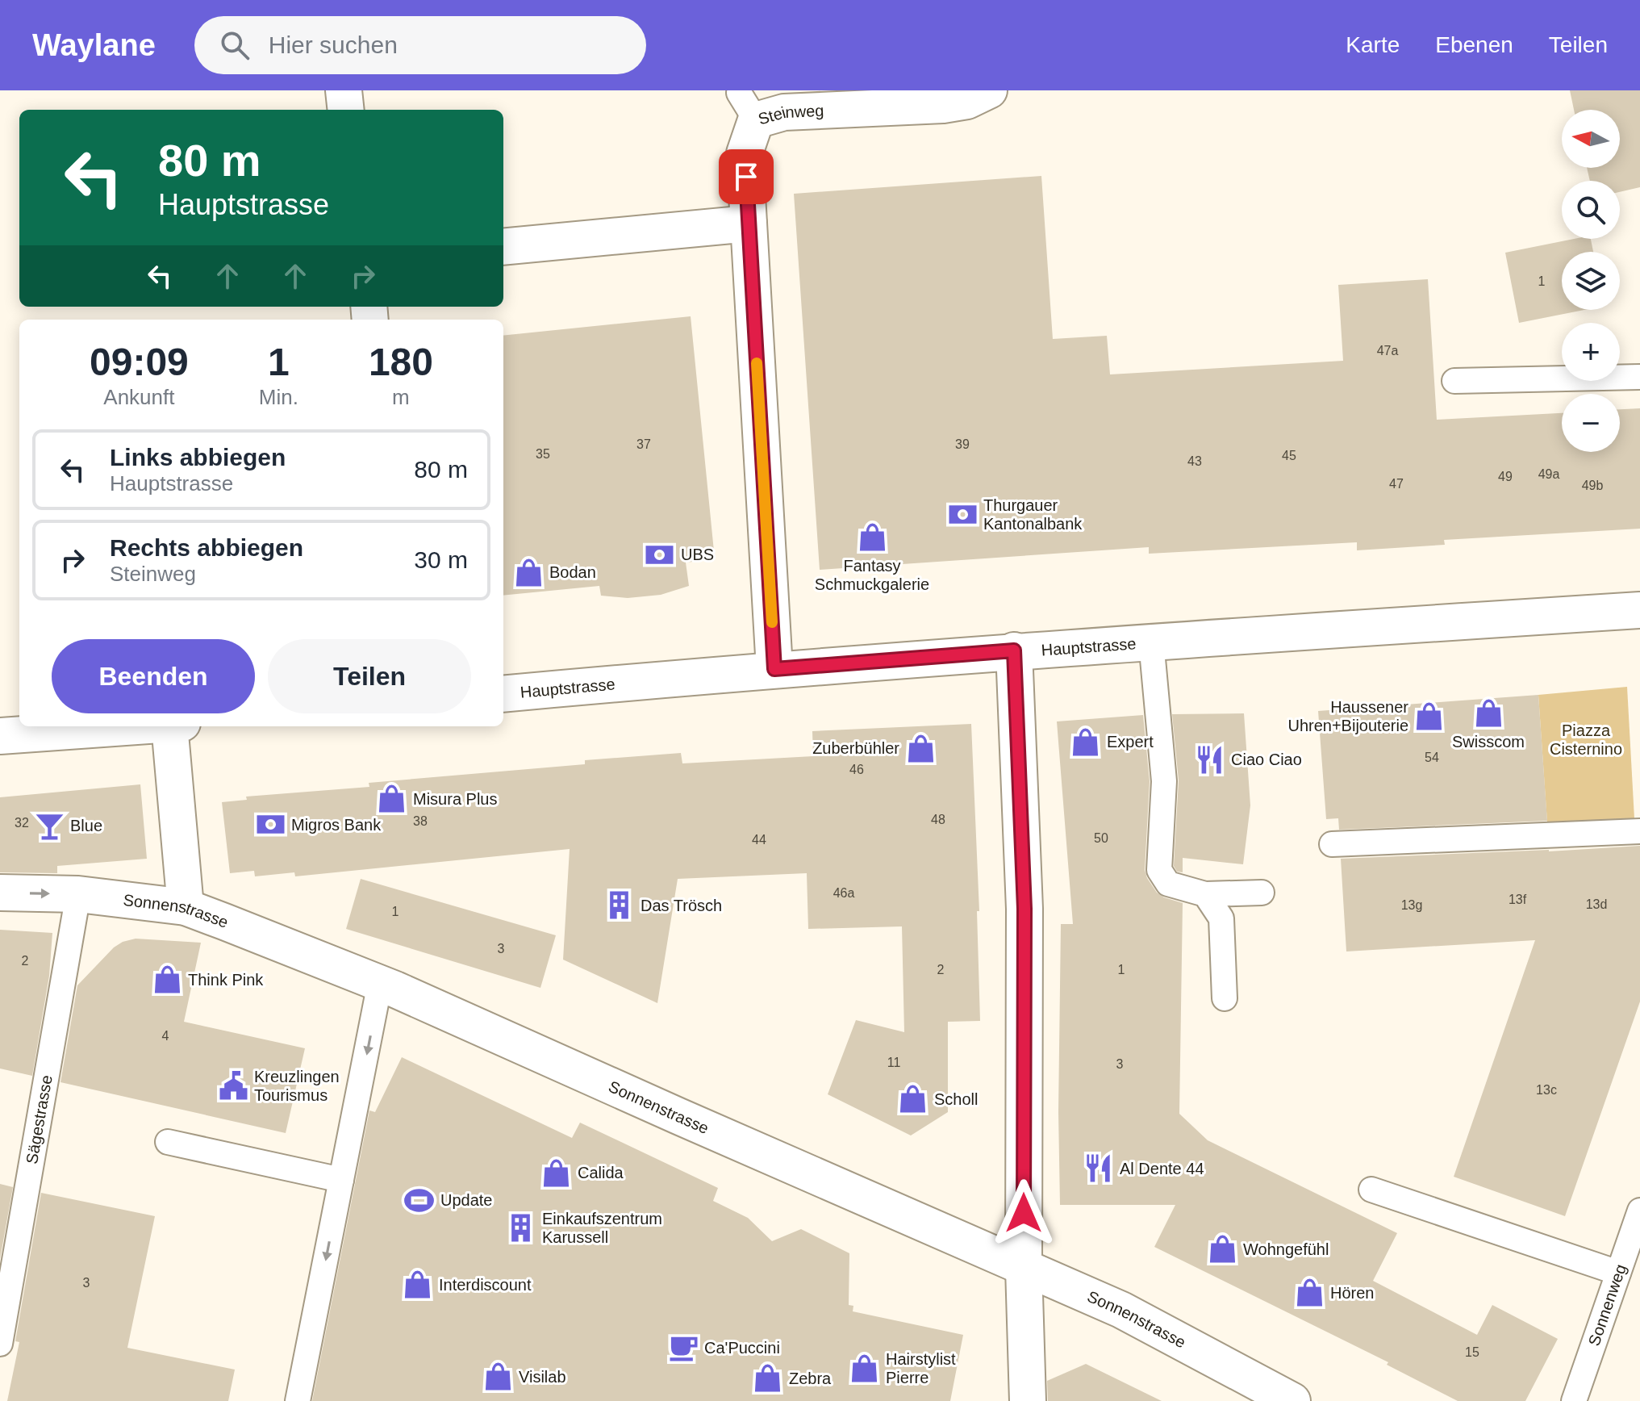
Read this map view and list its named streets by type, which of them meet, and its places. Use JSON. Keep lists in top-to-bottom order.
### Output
{
  "streets": {
    "street": ["Steinweg", "Hauptstrasse", "Sonnenstrasse"],
    "lane": ["Sägestrasse", "Sonnenweg"]
  },
  "crossings": [
    ["Steinweg", "Hauptstrasse"],
    ["Sonnenstrasse", "Sägestrasse"]
  ],
  "parks": ["Piazza Cisternino"],
  "places": {
    "bank": ["Thurgauer Kantonalbank", "UBS", "Migros Bank"],
    "shop": [
      "Fantasy Schmuckgalerie",
      "Bodan",
      "Swisscom",
      "Haussener Uhren+Bijouterie",
      "Expert",
      "Zuberbühler",
      "Misura Plus",
      "Think Pink",
      "Scholl",
      "Calida",
      "Wohngefühl",
      "Interdiscount",
      "Hören",
      "Hairstylist Pierre",
      "Visilab",
      "Zebra"
    ],
    "restaurant": ["Ciao Ciao", "Al Dente 44"],
    "bar": ["Blue"],
    "building": ["Das Trösch", "Einkaufszentrum Karussell"],
    "public building": ["Kreuzlingen Tourismus"],
    "sports": ["Update"],
    "cafe": ["Ca'Puccini"]
  },
  "house_numbers": [
    "1",
    "47a",
    "37",
    "39",
    "35",
    "45",
    "43",
    "49a",
    "49",
    "47",
    "49b",
    "54",
    "46",
    "48",
    "38",
    "32",
    "50",
    "44",
    "46a",
    "13f",
    "13d",
    "13g",
    "1",
    "3",
    "2",
    "2",
    "1",
    "4",
    "11",
    "3",
    "13c",
    "3",
    "15"
  ],
  "north": "left",
  "page": {
    "header": "Waylane",
    "search": "Hier suchen",
    "nav": ["Karte", "Ebenen", "Teilen"],
    "map_buttons": ["+", "−"],
    "turn": ["80 m", "Hauptstrasse"],
    "eta": [
      "09:09",
      "Ankunft",
      "1",
      "Min.",
      "180",
      "m"
    ],
    "list": [
      {
        "name": "Links abbiegen",
        "note": "Hauptstrasse",
        "value": "80 m"
      },
      {
        "name": "Rechts abbiegen",
        "note": "Steinweg",
        "value": "30 m"
      }
    ],
    "buttons": ["Beenden", "Teilen"]
  }
}
